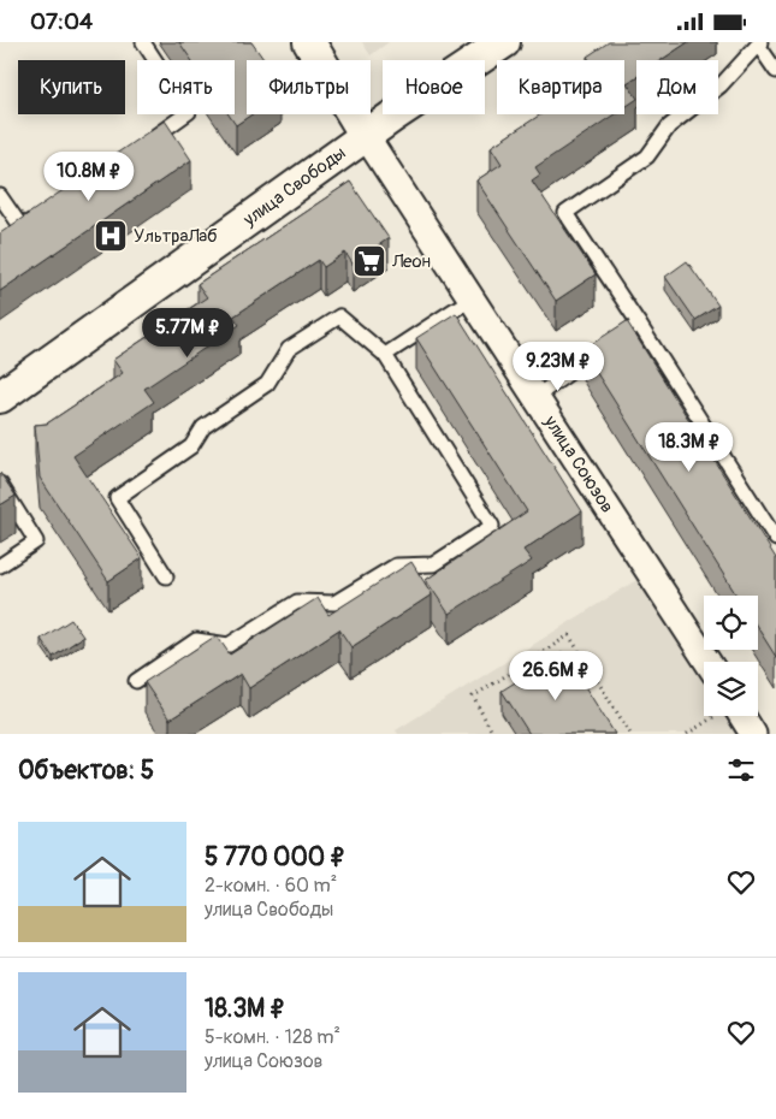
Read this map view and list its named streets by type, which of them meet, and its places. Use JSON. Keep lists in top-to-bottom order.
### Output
{
  "streets": {
    "street": ["улица Свободы", "улица Союзов"]
  },
  "crossings": [
    ["улица Свободы", "улица Союзов"]
  ],
  "places": {
    "hospital": ["УльтраЛаб"],
    "supermarket": ["Леон"]
  },
  "page": {
    "status": "07:04",
    "chip": [
      "Купить",
      "Снять",
      "Фильтры",
      "Новое",
      "Квартира",
      "Дом"
    ],
    "price": [
      "10.8M ₽",
      "5.77M ₽",
      "9.23M ₽",
      "18.3M ₽",
      "26.6M ₽"
    ],
    "heading": "Объектов: 5",
    "list": [
      {
        "name": "5 770 000 ₽",
        "note": "2-комн. · 60 m² · улица Свободы"
      },
      {
        "name": "18.3M ₽",
        "note": "5-комн. · 128 m² · улица Союзов"
      }
    ]
  }
}
